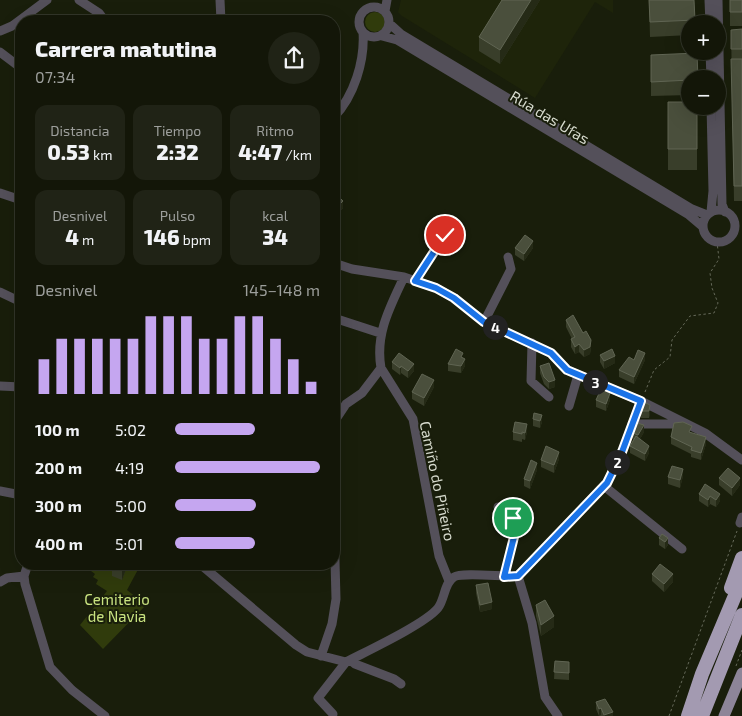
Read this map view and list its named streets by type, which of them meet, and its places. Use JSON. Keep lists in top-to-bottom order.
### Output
{
  "streets": {
    "street": ["Rúa das Ufas", "Camiño do Piñeiro"]
  },
  "parks": ["Cemiterio de Navia"],
  "page": {
    "map_buttons": ["+", "−"],
    "heading": ["Carrera matutina", "07:34"],
    "stats": [
      ["Distancia", "0.53 km"],
      ["Tiempo", "2:32"],
      ["Ritmo", "4:47 /km"],
      ["Desnivel", "4 m"],
      ["Pulso", "146 bpm"],
      ["kcal", "34"]
    ],
    "chart": ["Desnivel", "145–148 m"],
    "pins": ["4", "3", "2"],
    "list": [
      {
        "name": "100 m",
        "note": "5:02"
      },
      {
        "name": "200 m",
        "note": "4:19"
      },
      {
        "name": "300 m",
        "note": "5:00"
      },
      {
        "name": "400 m",
        "note": "5:01"
      }
    ]
  }
}
